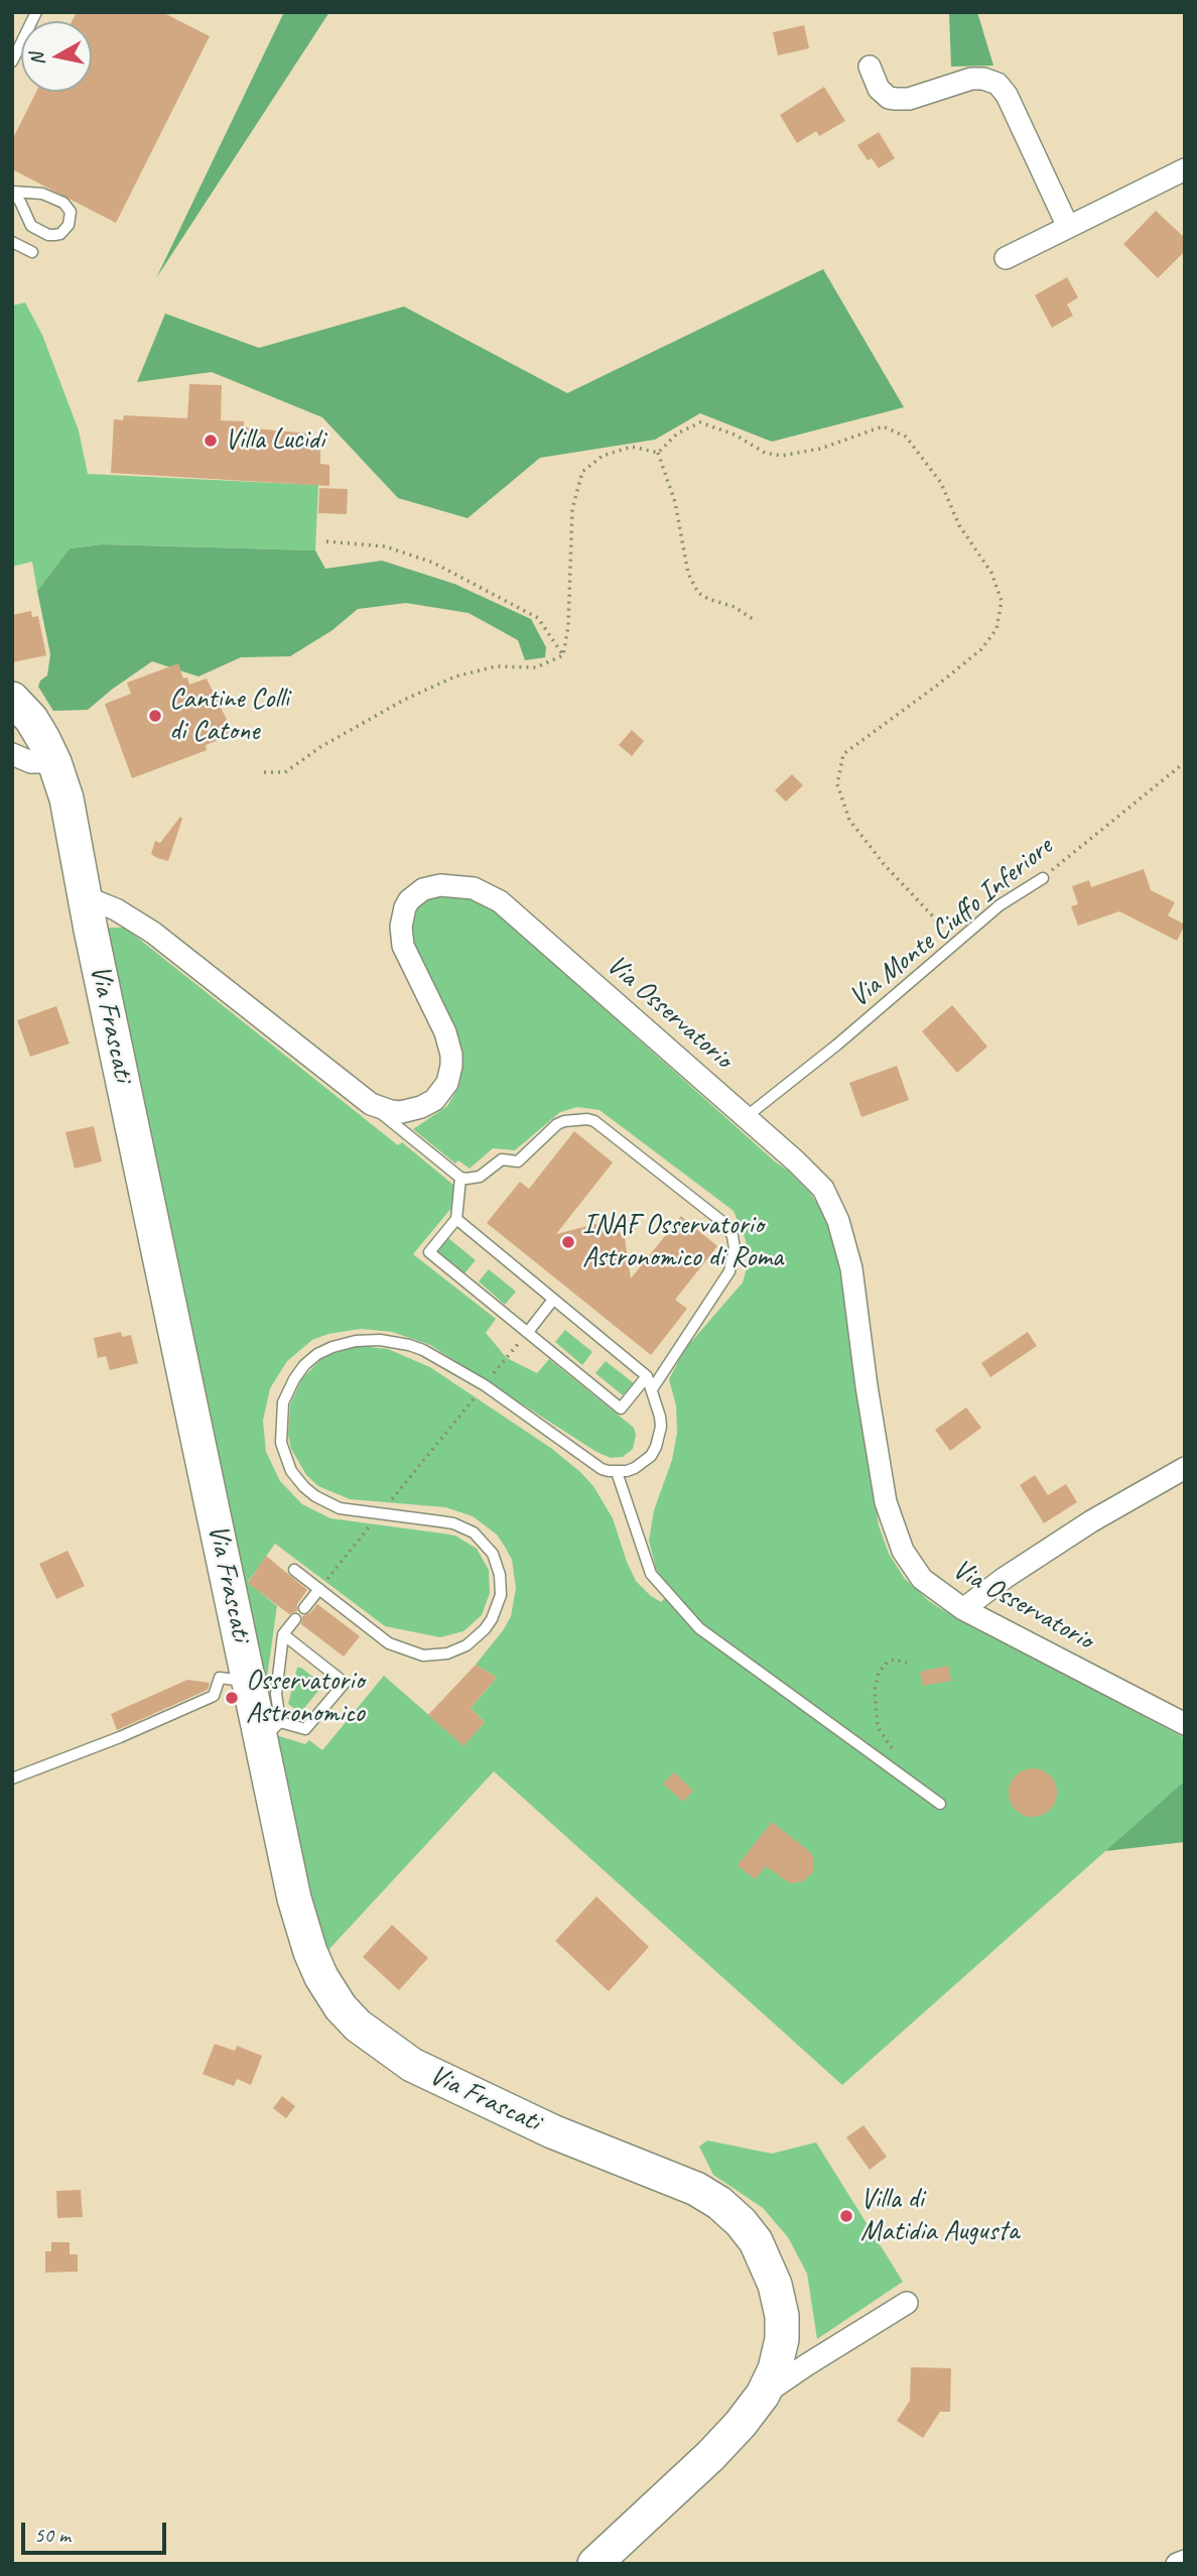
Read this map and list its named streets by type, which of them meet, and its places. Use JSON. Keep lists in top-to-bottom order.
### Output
{
  "streets": {
    "main road": ["Via Frascati"],
    "street": ["Via Osservatorio"],
    "lane": ["Via Monte Ciuffo Inferiore"]
  },
  "crossings": [
    ["Via Monte Ciuffo Inferiore", "Via Osservatorio"],
    ["Via Osservatorio", "Via Frascati"]
  ],
  "places": [
    "Villa Lucidi",
    "Cantine Colli di Catone",
    "INAF Osservatorio Astronomico di Roma",
    "Osservatorio Astronomico",
    "Villa di Matidia Augusta"
  ],
  "scale_bar": "50 m",
  "north": "left"
}
